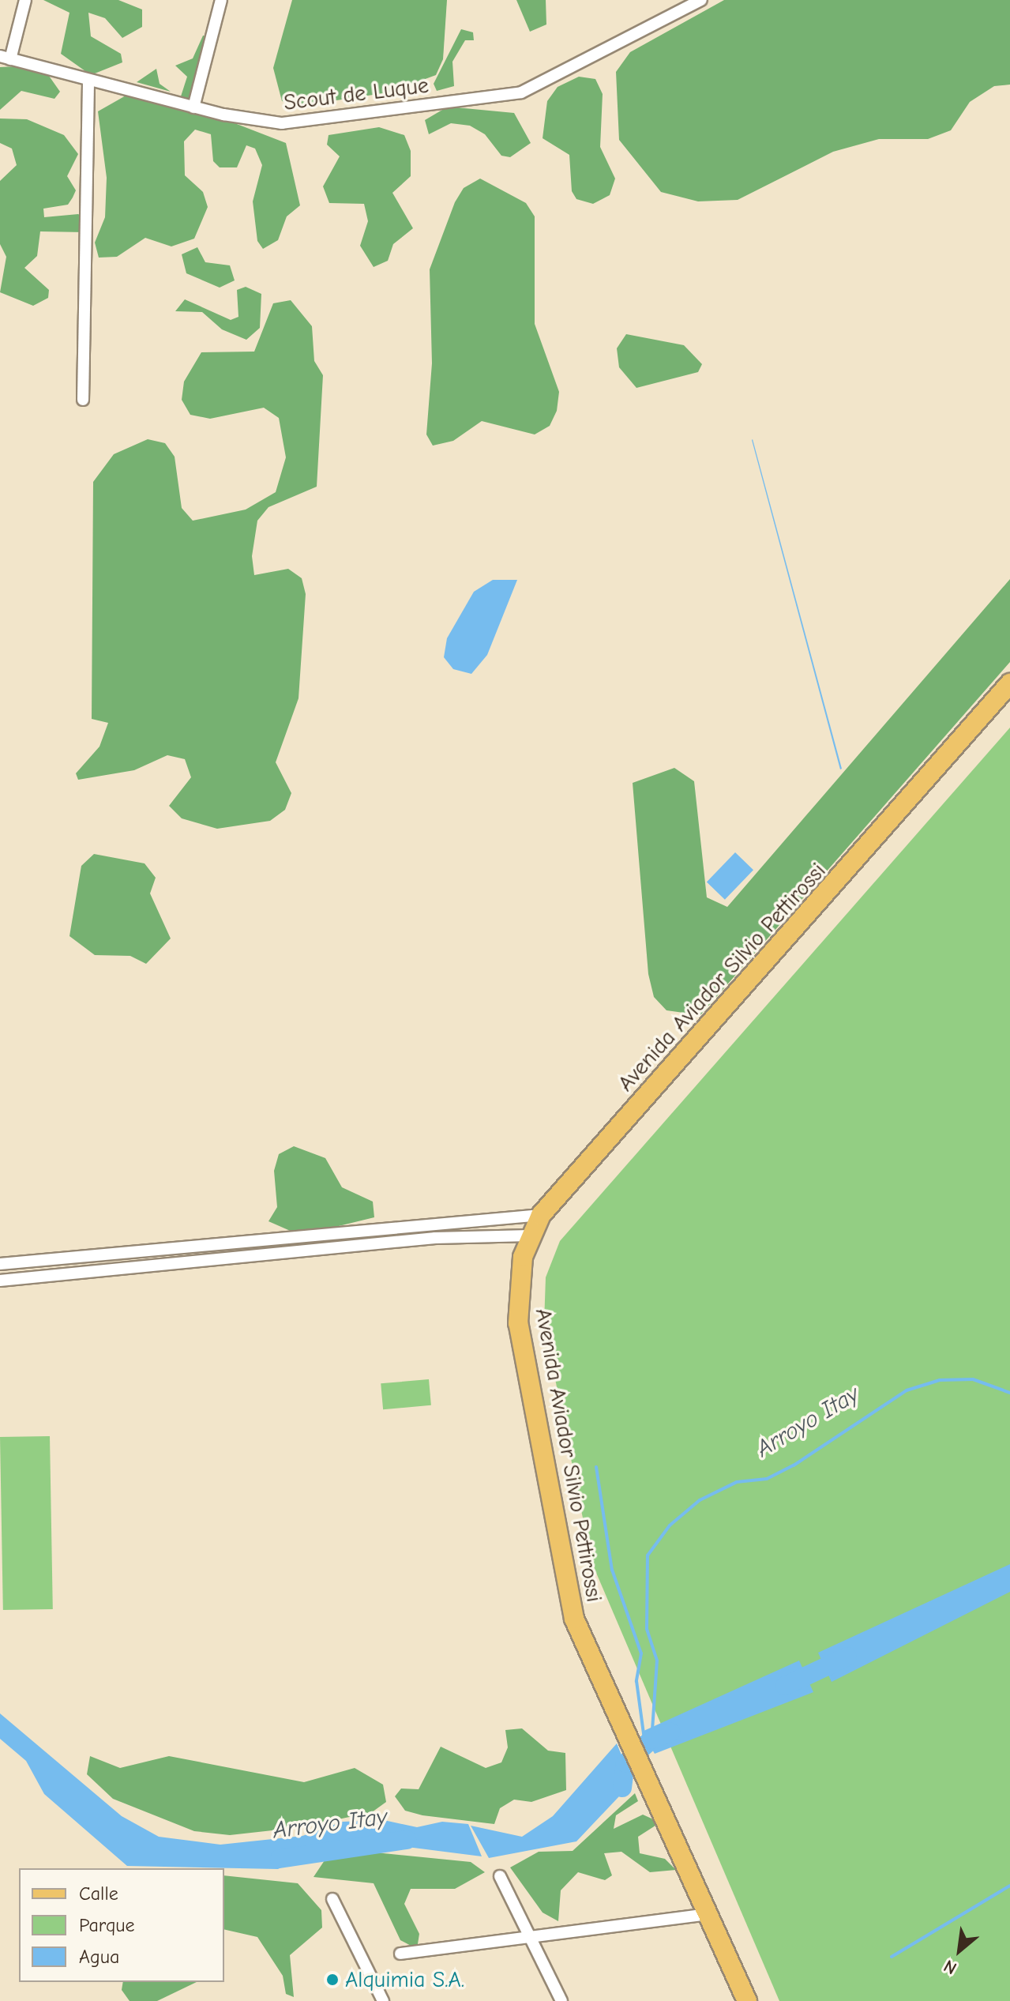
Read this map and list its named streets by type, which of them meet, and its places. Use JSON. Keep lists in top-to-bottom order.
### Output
{
  "streets": {
    "main road": ["Avenida Aviador Silvio Pettirossi"],
    "street": ["Scout de Luque"]
  },
  "water": ["Arroyo Itay"],
  "places": ["Alquimia S.A."],
  "legend": ["Calle", "Parque", "Agua"],
  "north": "bottom left"
}
